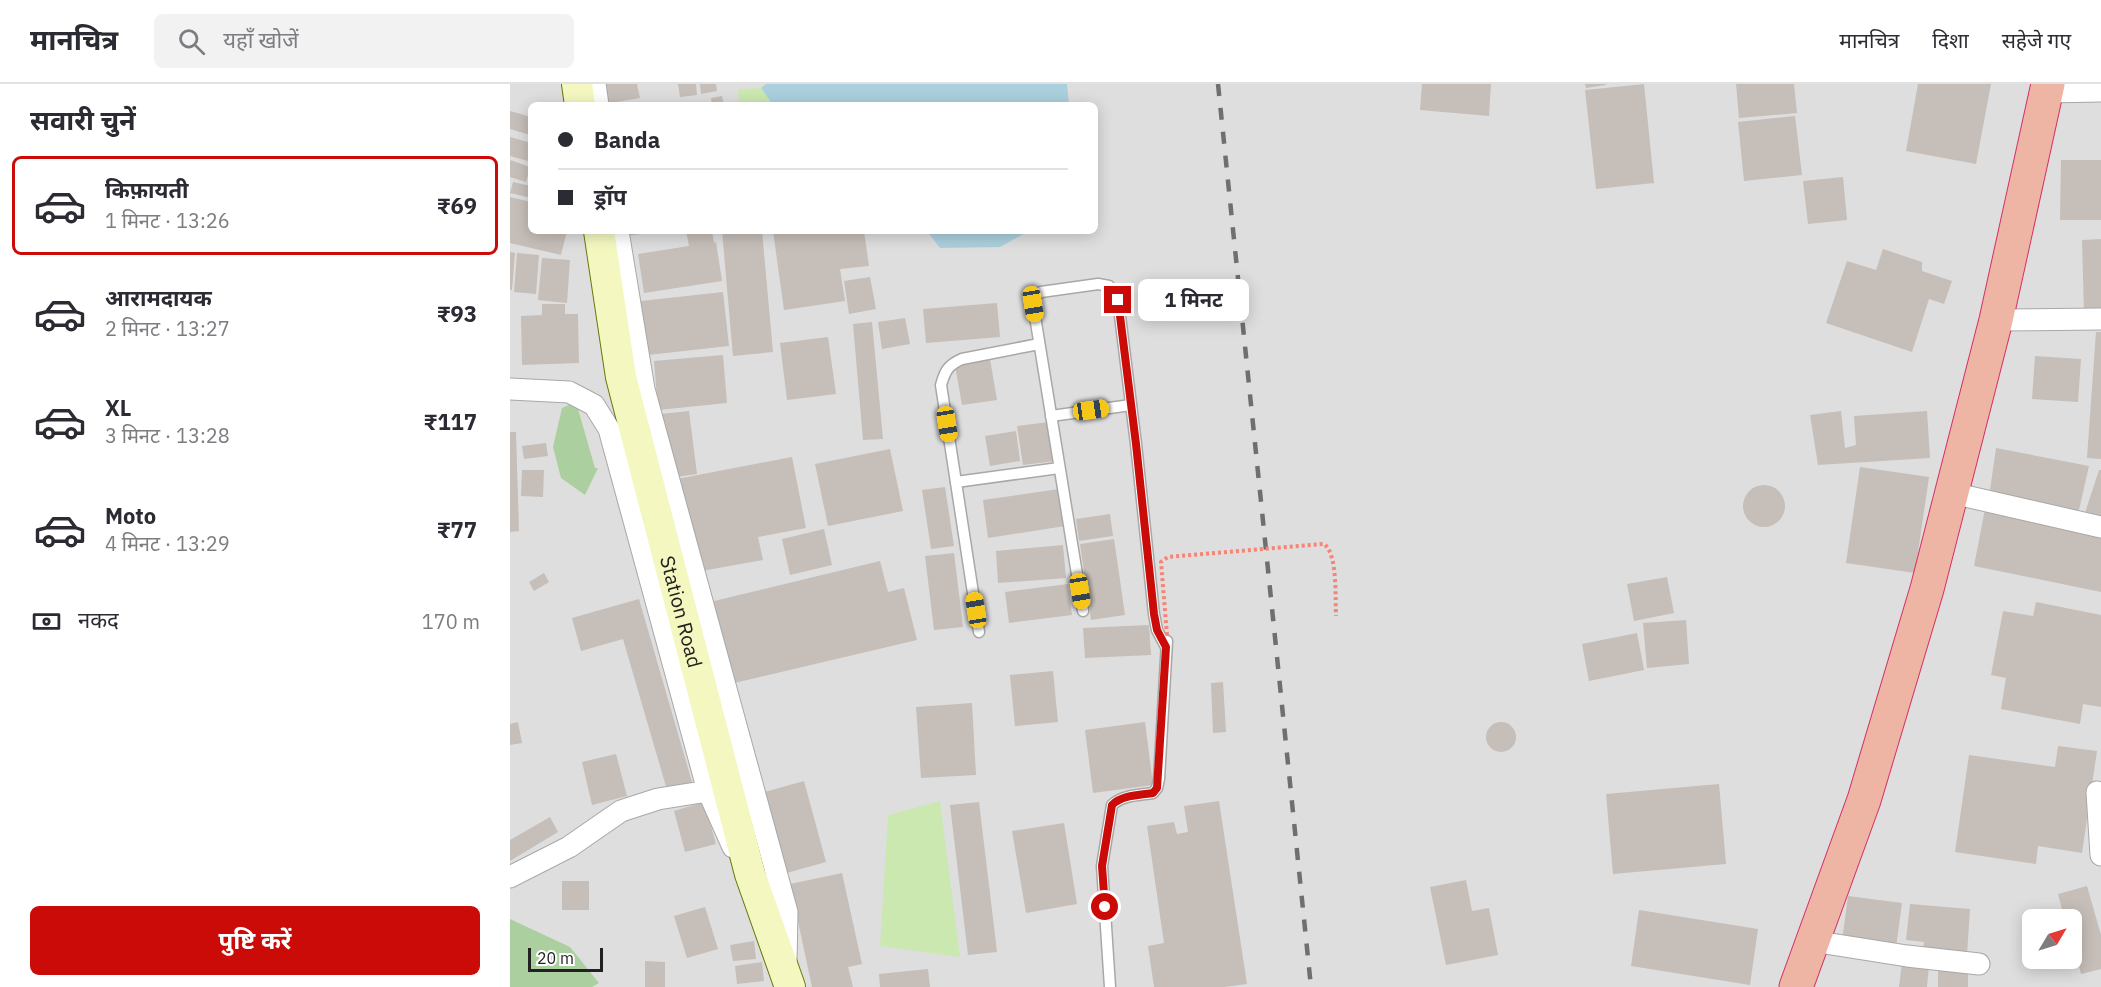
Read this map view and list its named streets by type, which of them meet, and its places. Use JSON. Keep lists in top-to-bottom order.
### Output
{
  "streets": {
    "main road": ["Station Road"]
  },
  "scale_bar": "20 m",
  "north": "top right",
  "page": {
    "header": "मानचित्र",
    "search": "यहाँ खोजें",
    "nav": ["मानचित्र", "दिशा", "सहेजे गए"],
    "heading": "सवारी चुनें",
    "banner": ["Banda", "ड्रॉप"],
    "list": [
      {
        "name": "किफ़ायती",
        "note": "1 मिनट · 13:26",
        "value": "₹69"
      },
      {
        "name": "आरामदायक",
        "note": "2 मिनट · 13:27",
        "value": "₹93"
      },
      {
        "name": "XL",
        "note": "3 मिनट · 13:28",
        "value": "₹117"
      },
      {
        "name": "Moto",
        "note": "4 मिनट · 13:29",
        "value": "₹77"
      }
    ],
    "bubble": "1 मिनट",
    "pay": ["नकद", "170 m"],
    "buttons": "पुष्टि करें",
    "scale": "20 m"
  }
}
